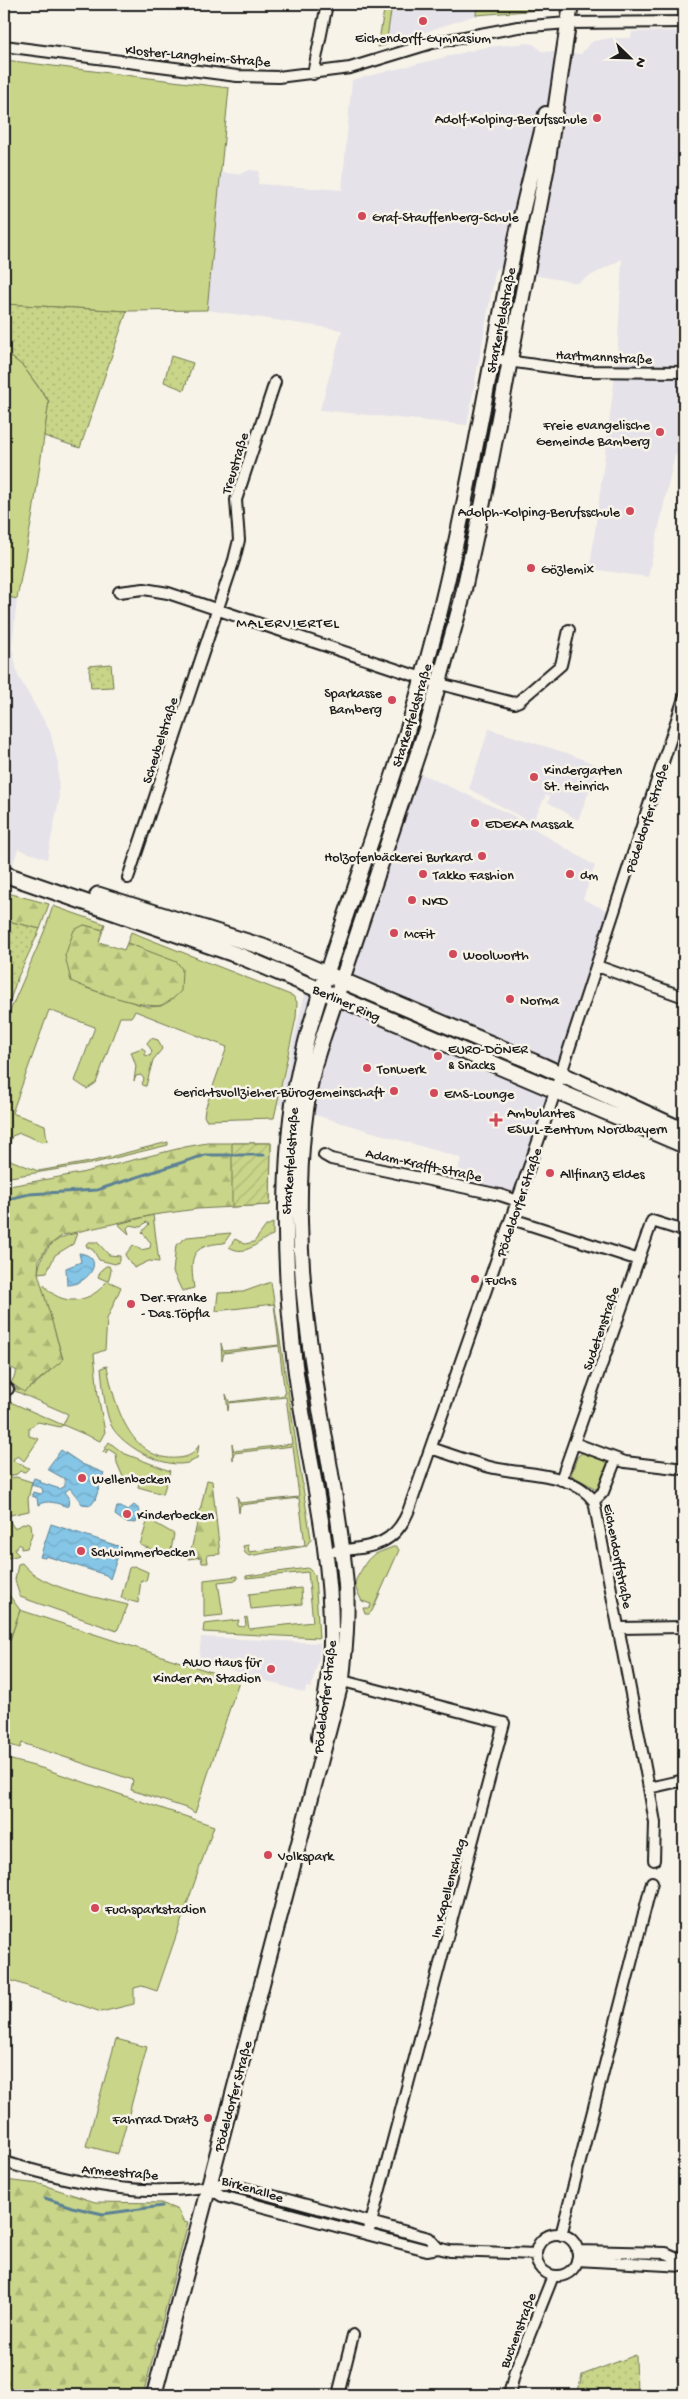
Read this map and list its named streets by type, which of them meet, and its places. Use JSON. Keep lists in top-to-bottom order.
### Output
{
  "streets": {
    "main road": ["Starkenfeldstraße", "Pödeldorfer Straße", "Berliner Ring"],
    "street": [
      "Kloster-Langheim-Straße",
      "Hartmannstraße",
      "Treustraße",
      "Scheubelstraße",
      "Adam-Krafft-Straße",
      "Sudetenstraße",
      "Eichendorffstraße",
      "Im Kapellenschlag",
      "Armeestraße",
      "Birkenallee",
      "Buchenstraße"
    ]
  },
  "crossings": [
    ["Kloster-Langheim-Straße", "Starkenfeldstraße"],
    ["Starkenfeldstraße", "Hartmannstraße"],
    ["Starkenfeldstraße", "Pödeldorfer Straße"],
    ["Starkenfeldstraße", "Berliner Ring"],
    ["Treustraße", "Scheubelstraße"],
    ["Pödeldorfer Straße", "Berliner Ring"],
    ["Pödeldorfer Straße", "Adam-Krafft-Straße"],
    ["Pödeldorfer Straße", "Eichendorffstraße"],
    ["Pödeldorfer Straße", "Im Kapellenschlag"],
    ["Pödeldorfer Straße", "Armeestraße"],
    ["Pödeldorfer Straße", "Birkenallee"],
    ["Sudetenstraße", "Eichendorffstraße"],
    ["Im Kapellenschlag", "Birkenallee"],
    ["Armeestraße", "Birkenallee"],
    ["Birkenallee", "Buchenstraße"]
  ],
  "districts": ["MALERVIERTEL"],
  "places": {
    "other": [
      "Eichendorff-Gymnasium",
      "Adolf-Kolping-Berufsschule",
      "Graf-Stauffenberg-Schule",
      "Freie evangelische Gemeinde Bamberg",
      "Adolph-Kolping-Berufsschule",
      "Gözlemix",
      "Sparkasse Bamberg",
      "Kindergarten St. Heinrich",
      "EDEKA Massak",
      "Holzofenbäckerei Burkard",
      "Takko Fashion",
      "dm",
      "NKD",
      "McFit",
      "Woolworth",
      "Norma",
      "EURO-DÖNER & Snacks",
      "Tonwerk",
      "Gerichtsvollzieher-Bürogemeinschaft",
      "EMS-Lounge",
      "Allfinanz Eldes",
      "Fuchs",
      "Der.Franke - Das.Töpfla",
      "Wellenbecken",
      "Kinderbecken",
      "Schwimmerbecken",
      "AWO Haus für Kinder Am Stadion",
      "Volkspark",
      "Fuchsparkstadion",
      "Fahrrad Dratz"
    ],
    "health": ["Ambulantes ESWL-Zentrum Nordbayern"]
  },
  "north": "bottom right"
}
